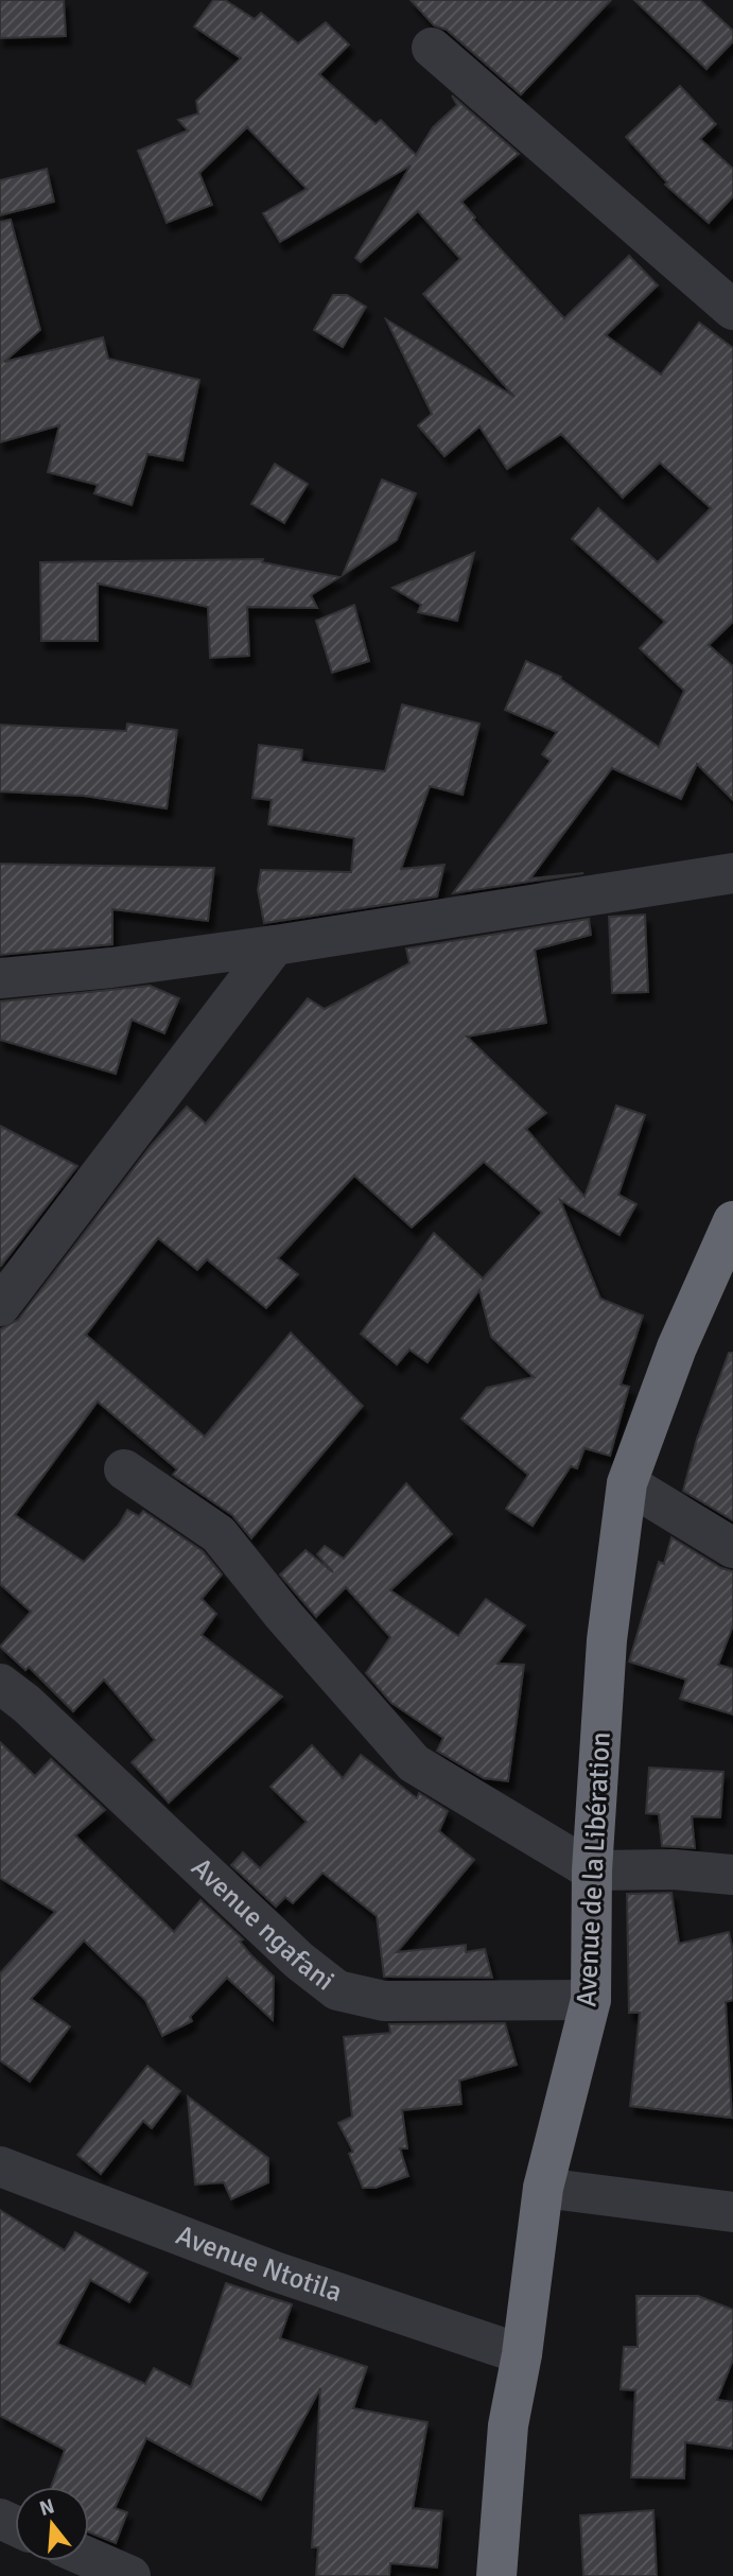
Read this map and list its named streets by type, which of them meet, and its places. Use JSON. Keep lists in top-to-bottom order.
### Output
{
  "streets": {
    "highway": ["Avenue de la Libération"],
    "street": ["Avenue ngafani", "Avenue Ntotila"]
  },
  "crossings": [
    ["Avenue de la Libération", "Avenue ngafani"],
    ["Avenue de la Libération", "Avenue Ntotila"]
  ],
  "north": "top"
}
